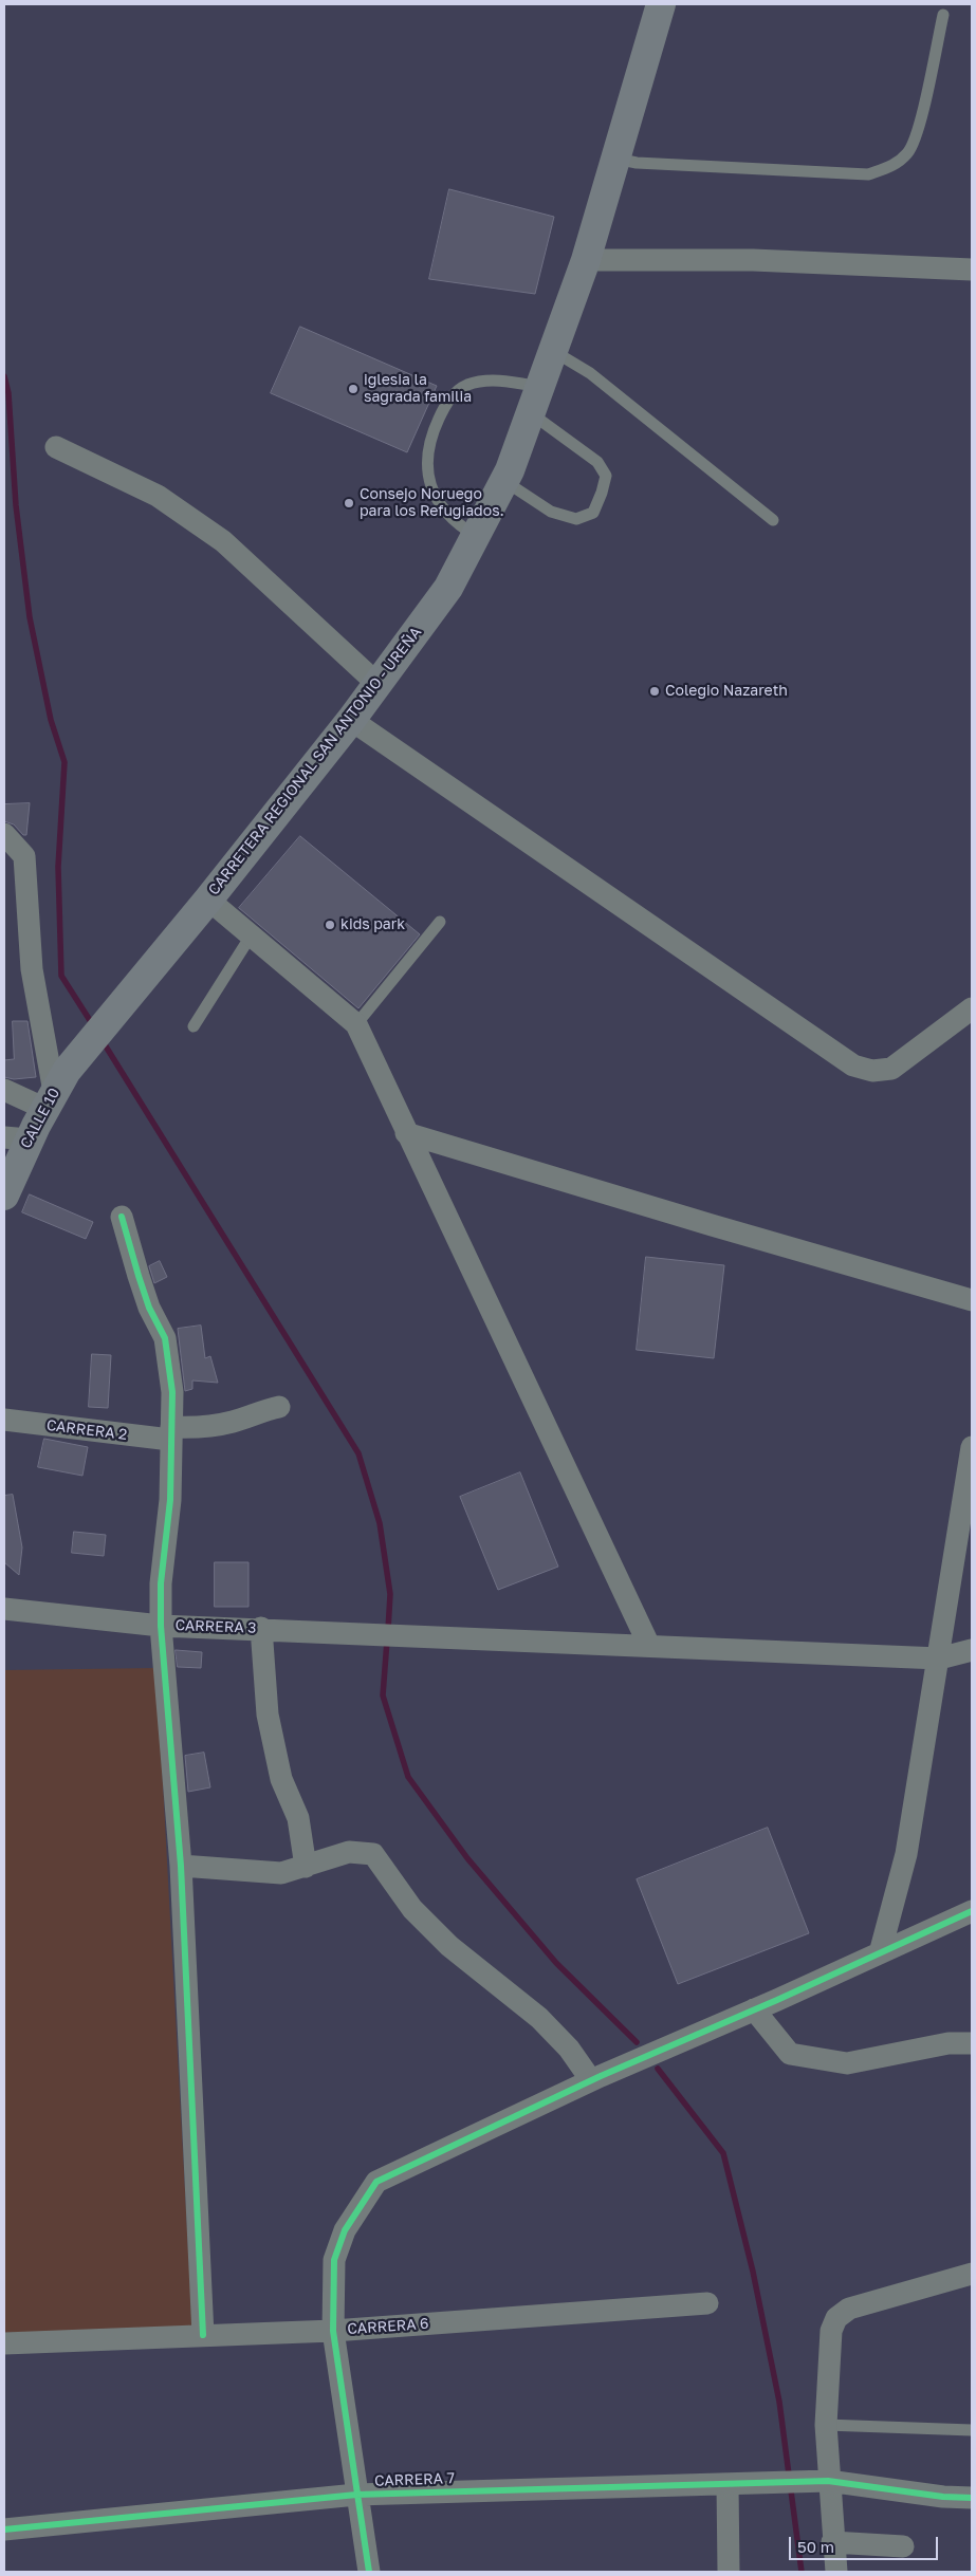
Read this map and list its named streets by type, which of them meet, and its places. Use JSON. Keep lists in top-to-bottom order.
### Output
{
  "streets": {
    "main road": ["CARRETERA REGIONAL SAN ANTONIO - UREÑA", "CALLE 10"],
    "street": [
      "CARRERA 2",
      "CARRERA 3",
      "CARRERA 6",
      "CARRERA 7"
    ]
  },
  "crossings": [
    ["CARRETERA REGIONAL SAN ANTONIO - UREÑA", "CALLE 10"]
  ],
  "places": [
    "iglesia la sagrada familia",
    "Consejo Noruego para los Refugiados.",
    "Colegio Nazareth",
    "kids park"
  ],
  "scale_bar": "50 m"
}
